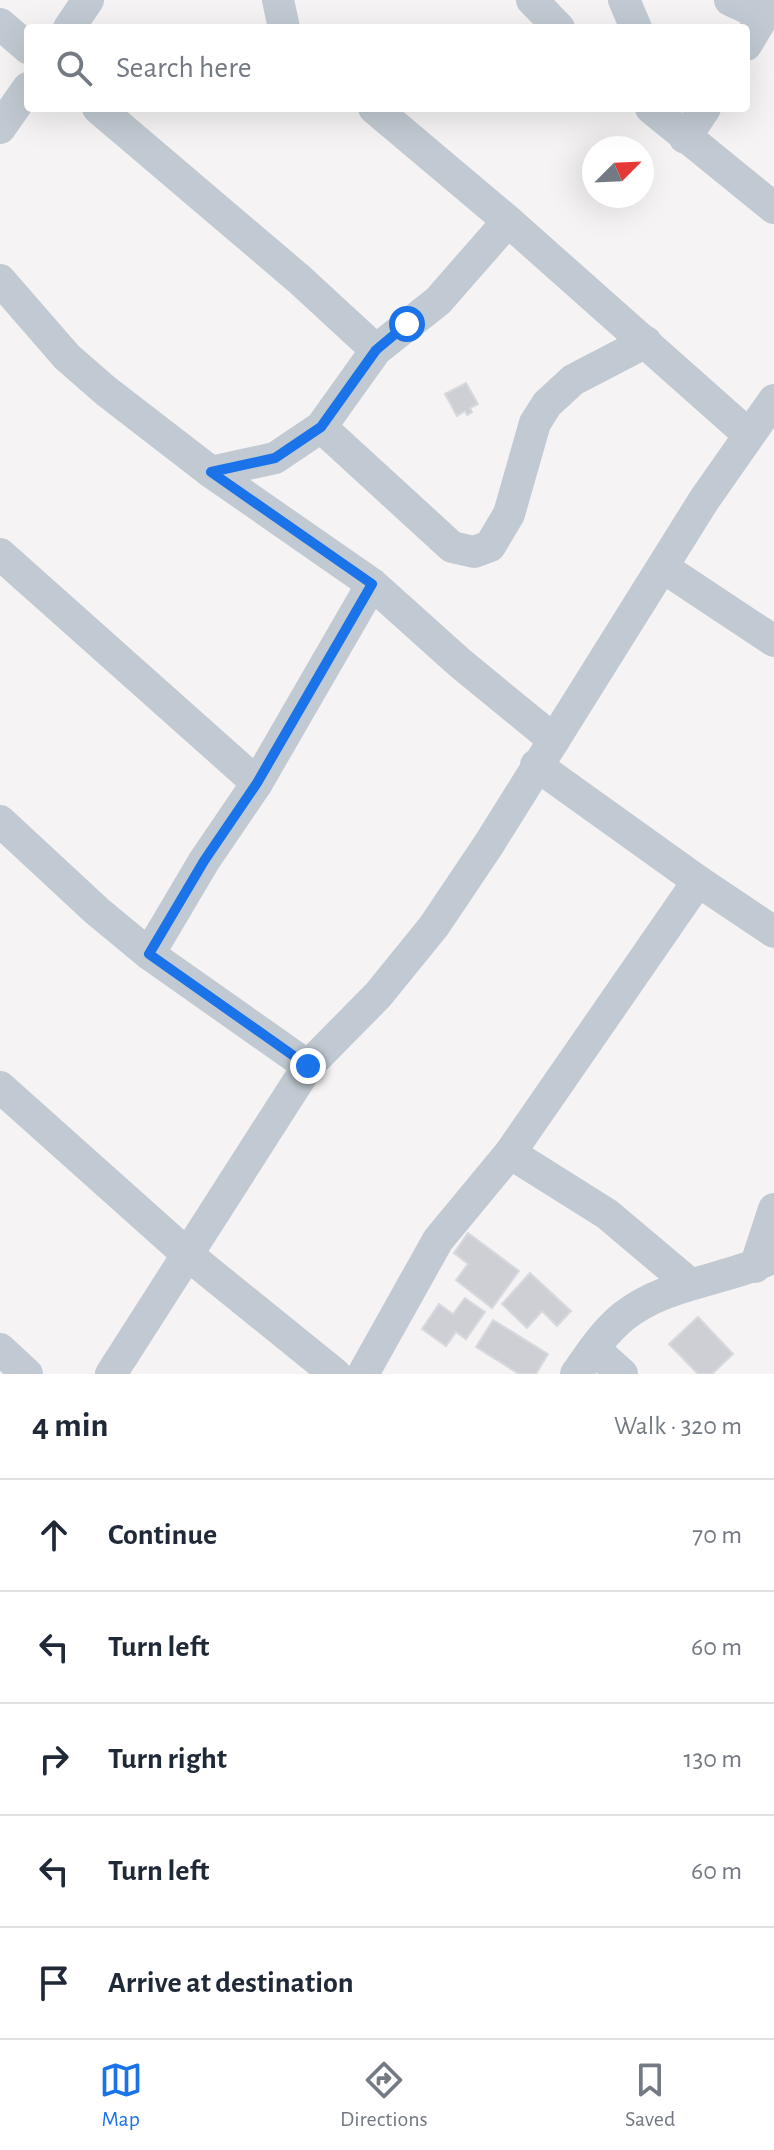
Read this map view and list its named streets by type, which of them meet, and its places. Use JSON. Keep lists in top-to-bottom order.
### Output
{
  "north": "top right",
  "page": {
    "search": "Search here",
    "heading": ["4 min", "Walk · 320 m"],
    "list": [
      ["Continue", "70 m"],
      ["Turn left", "60 m"],
      ["Turn right", "130 m"],
      ["Turn left", "60 m"],
      "Arrive at destination"
    ],
    "nav": ["Map", "Directions", "Saved"]
  }
}
